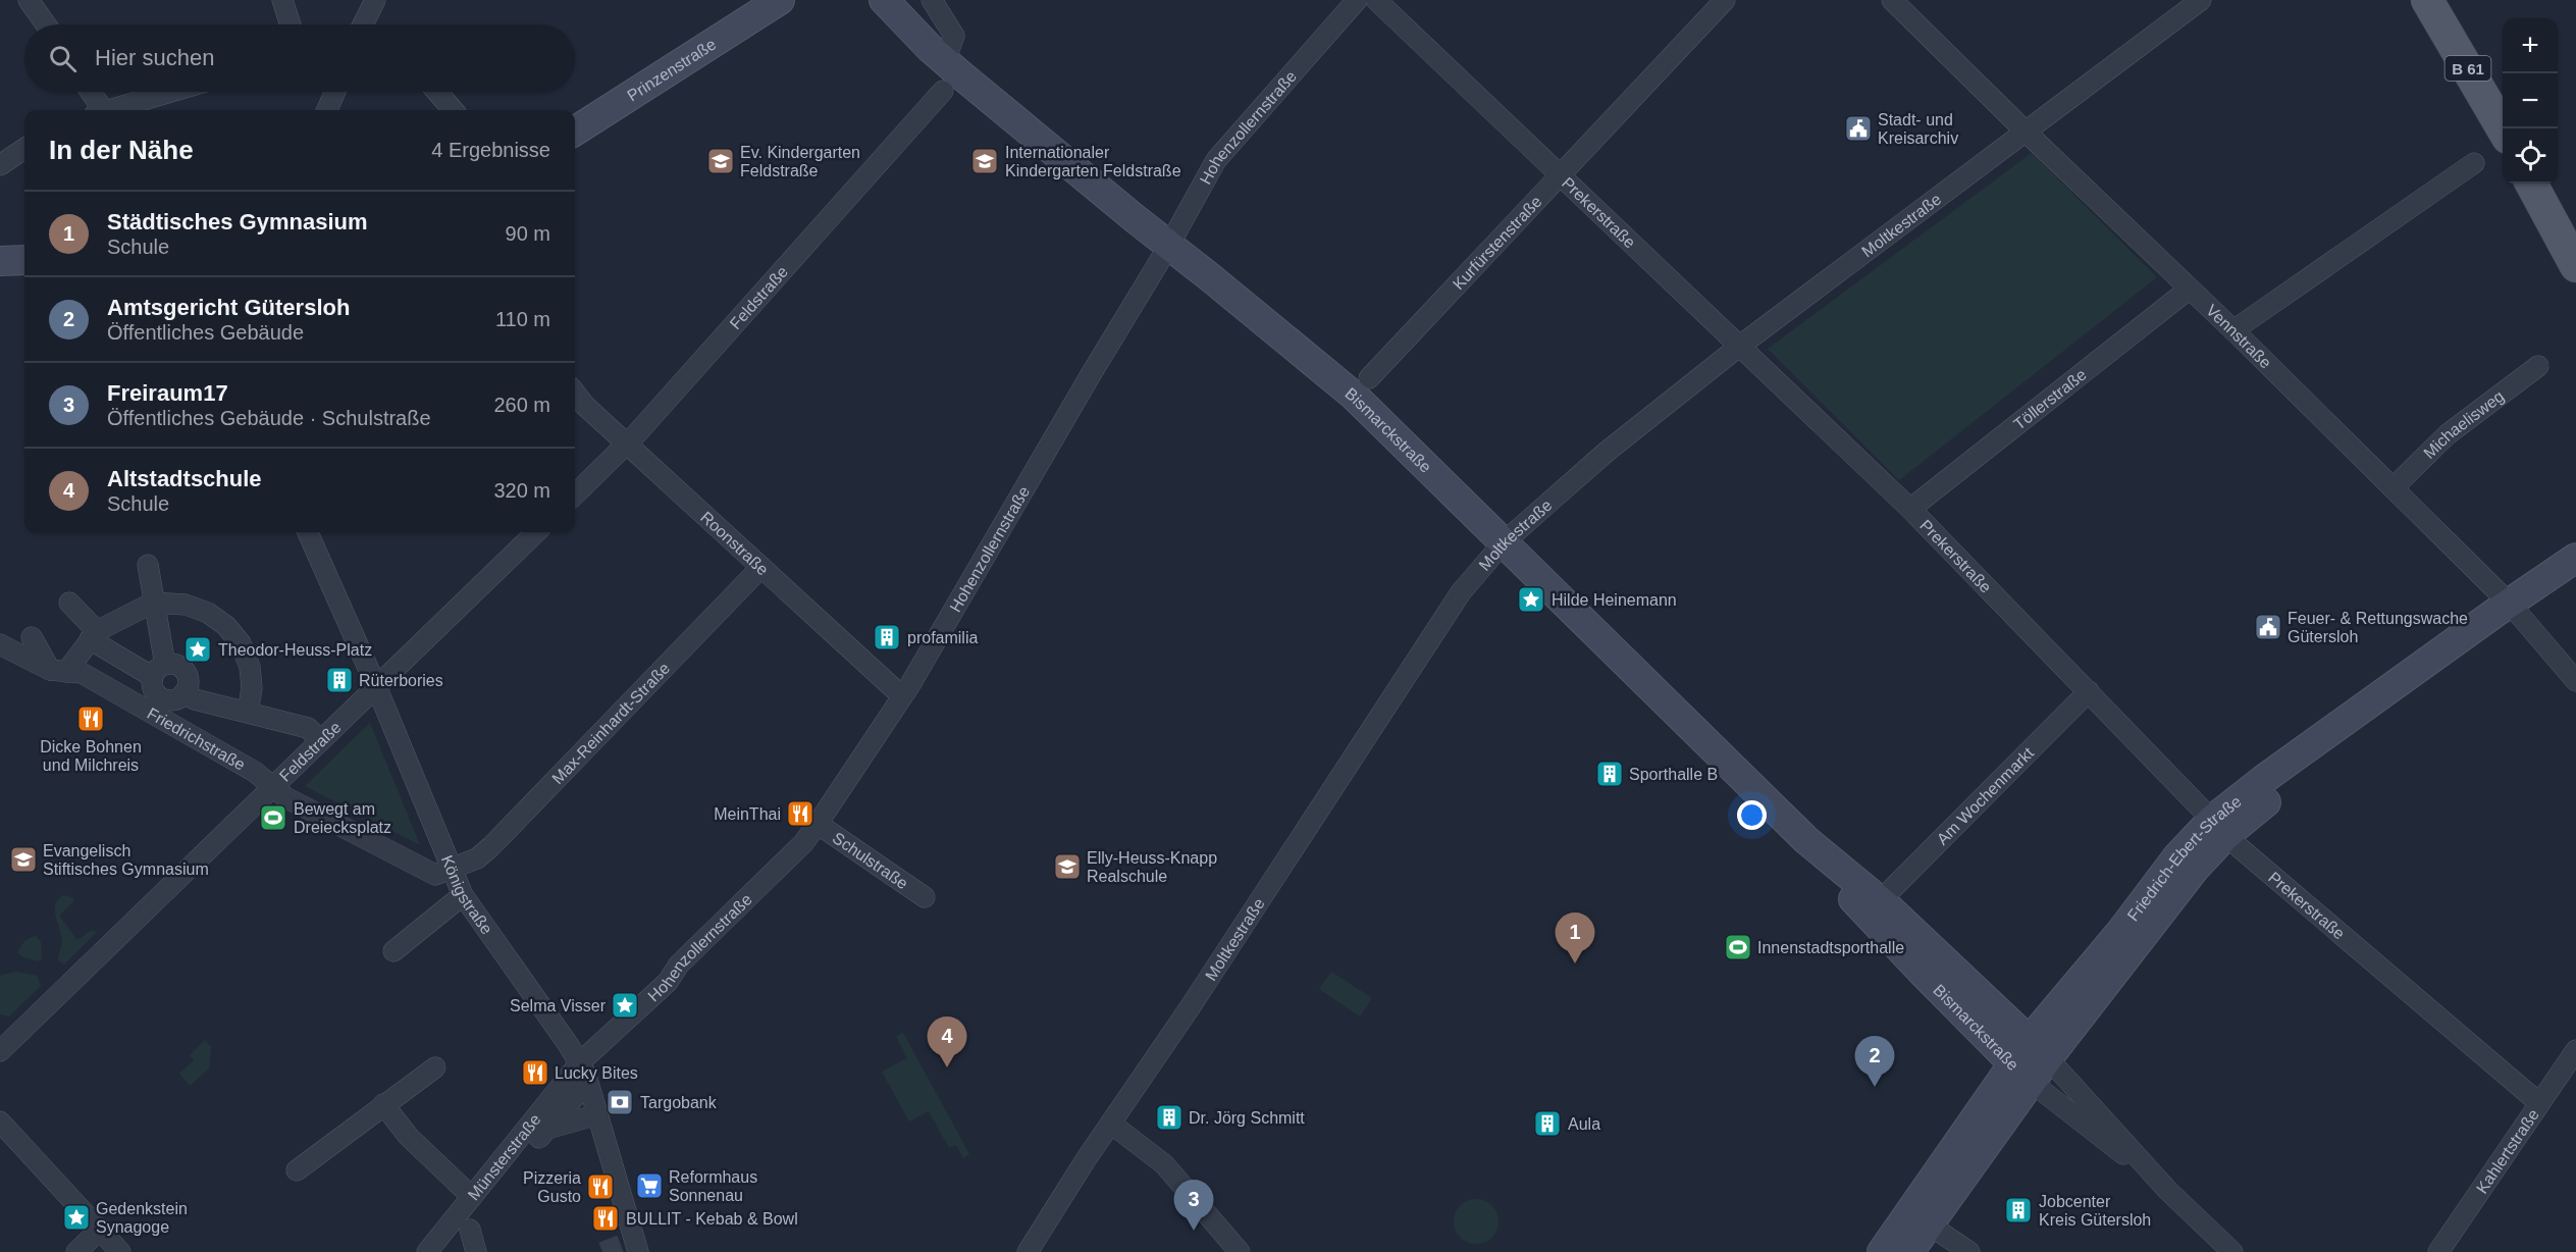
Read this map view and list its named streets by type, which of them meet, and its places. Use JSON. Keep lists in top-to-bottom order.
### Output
{
  "streets": {
    "main road": ["B 61"],
    "street": [
      "Prinzenstraße",
      "Hohenzollernstraße",
      "Prekerstraße",
      "Moltkestraße",
      "Kurfürstenstraße",
      "Feldstraße",
      "Vennstraße",
      "Töllerstraße",
      "Michaelisweg",
      "Bismarckstraße",
      "Roonstraße",
      "Max-Reinhardt-Straße",
      "Friedrichstraße",
      "Am Wochenmarkt",
      "Schulstraße",
      "Friedrich-Ebert-Straße",
      "Königstraße",
      "Kahlertstraße",
      "Münsterstraße"
    ]
  },
  "crossings": [
    ["Hohenzollernstraße", "Bismarckstraße"],
    ["Hohenzollernstraße", "Roonstraße"],
    ["Hohenzollernstraße", "Schulstraße"],
    ["Hohenzollernstraße", "Königstraße"],
    ["Hohenzollernstraße", "Münsterstraße"],
    ["Prekerstraße", "Moltkestraße"],
    ["Prekerstraße", "Kurfürstenstraße"],
    ["Prekerstraße", "Töllerstraße"],
    ["Prekerstraße", "Am Wochenmarkt"],
    ["Prekerstraße", "Friedrich-Ebert-Straße"],
    ["Prekerstraße", "Kahlertstraße"],
    ["Moltkestraße", "Vennstraße"],
    ["Moltkestraße", "Bismarckstraße"],
    ["Feldstraße", "Roonstraße"],
    ["Feldstraße", "Friedrichstraße"],
    ["Feldstraße", "Königstraße"],
    ["Vennstraße", "Töllerstraße"],
    ["Vennstraße", "Michaelisweg"],
    ["Vennstraße", "Friedrich-Ebert-Straße"],
    ["Bismarckstraße", "Am Wochenmarkt"],
    ["Bismarckstraße", "Friedrich-Ebert-Straße"],
    ["Roonstraße", "Max-Reinhardt-Straße"],
    ["Max-Reinhardt-Straße", "Friedrichstraße"],
    ["Max-Reinhardt-Straße", "Königstraße"],
    ["Friedrichstraße", "Königstraße"],
    ["Königstraße", "Münsterstraße"]
  ],
  "places": {
    "public building": ["Stadt- und Kreisarchiv", "Feuer- & Rettungswache Gütersloh"],
    "school or university": [
      "Ev. Kindergarten Feldstraße",
      "Internationaler Kindergarten Feldstraße",
      "Evangelisch Stiftisches Gymnasium",
      "Elly-Heuss-Knapp Realschule"
    ],
    "place": [
      "Hilde Heinemann",
      "Theodor-Heuss-Platz",
      "Selma Visser",
      "Gedenkstein Synagoge"
    ],
    "building": [
      "profamilia",
      "Rüterbories",
      "Sporthalle B",
      "Dr. Jörg Schmitt",
      "Aula",
      "Jobcenter Kreis Gütersloh"
    ],
    "restaurant": [
      "Dicke Bohnen und Milchreis",
      "MeinThai",
      "Lucky Bites",
      "Pizzeria Gusto",
      "BULLIT - Kebab & Bowl"
    ],
    "sports": ["Bewegt am Dreiecksplatz", "Innenstadtsporthalle"],
    "bank": ["Targobank"],
    "supermarket": ["Reformhaus Sonnenau"]
  },
  "page": {
    "map_buttons": ["+", "−"],
    "search": "Hier suchen",
    "heading": ["In der Nähe", "4 Ergebnisse"],
    "list": [
      {
        "mark": "1",
        "name": "Städtisches Gymnasium",
        "note": "Schule",
        "value": "90 m"
      },
      {
        "mark": "2",
        "name": "Amtsgericht Gütersloh",
        "note": "Öffentliches Gebäude",
        "value": "110 m"
      },
      {
        "mark": "3",
        "name": "Freiraum17",
        "note": "Öffentliches Gebäude · Schulstraße",
        "value": "260 m"
      },
      {
        "mark": "4",
        "name": "Altstadtschule",
        "note": "Schule",
        "value": "320 m"
      }
    ],
    "pins": [
      "1",
      "4",
      "2",
      "3"
    ]
  }
}
